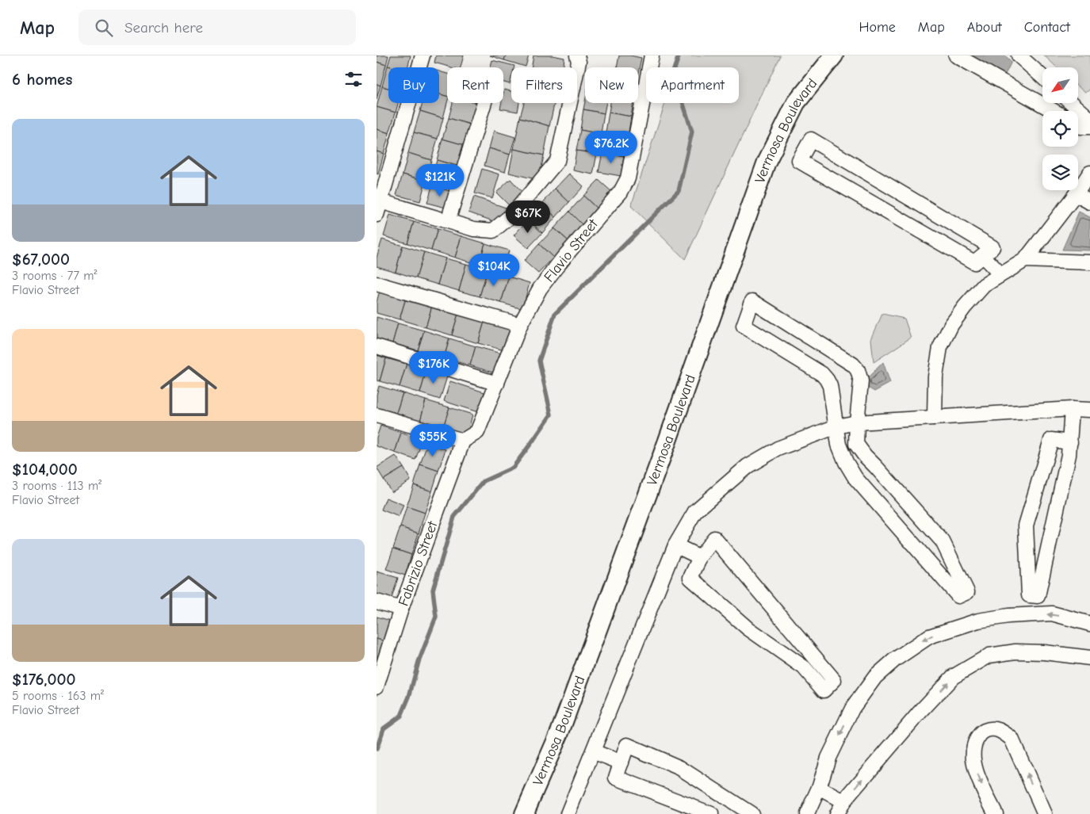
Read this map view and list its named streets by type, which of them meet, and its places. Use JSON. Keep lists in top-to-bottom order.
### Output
{
  "streets": {
    "main road": ["Vermosa Boulevard"],
    "street": ["Flavio Street", "Fabrizio Street"]
  },
  "crossings": [
    ["Flavio Street", "Fabrizio Street"]
  ],
  "north": "bottom left",
  "page": {
    "header": "Map",
    "search": "Search here",
    "nav": [
      "Home",
      "Map",
      "About",
      "Contact"
    ],
    "heading": "6 homes",
    "chip": [
      "Buy",
      "Rent",
      "Filters",
      "New",
      "Apartment"
    ],
    "list": [
      {
        "name": "$67,000",
        "note": "3 rooms · 77 m² · Flavio Street"
      },
      {
        "name": "$104,000",
        "note": "3 rooms · 113 m² · Flavio Street"
      },
      {
        "name": "$176,000",
        "note": "5 rooms · 163 m² · Flavio Street"
      }
    ],
    "price": [
      "$76.2K",
      "$121K",
      "$67K",
      "$104K",
      "$176K",
      "$55K"
    ]
  }
}
